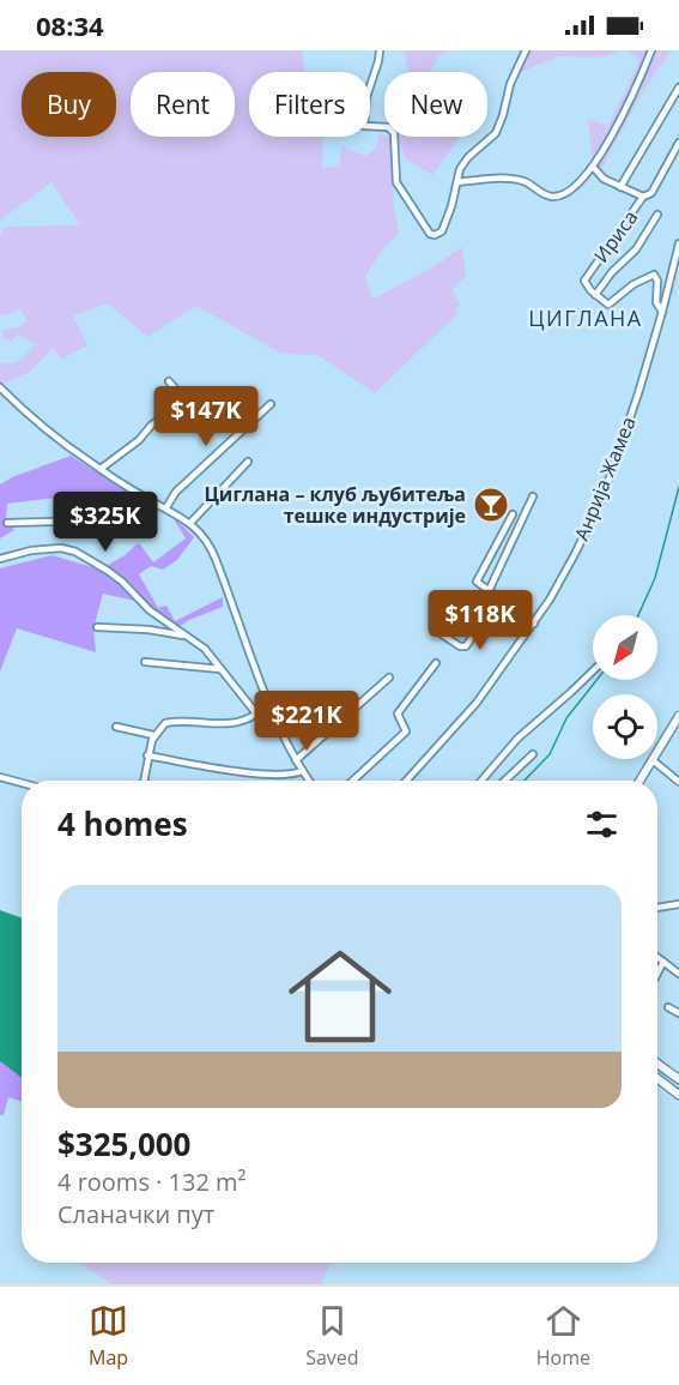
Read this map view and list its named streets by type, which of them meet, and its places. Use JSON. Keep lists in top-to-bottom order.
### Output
{
  "streets": {
    "street": ["Ириса", "Анрија Жамеа"]
  },
  "districts": ["ЦИГЛАНА"],
  "places": {
    "bar": ["Циглана – клуб љубитеља тешке индустрије"]
  },
  "north": "bottom left",
  "page": {
    "status": "08:34",
    "chip": [
      "Buy",
      "Rent",
      "Filters",
      "New"
    ],
    "price": [
      "$147K",
      "$325K",
      "$118K",
      "$221K"
    ],
    "heading": "4 homes",
    "list": [
      {
        "name": "$325,000",
        "note": "4 rooms · 132 m² · Сланачки пут"
      }
    ],
    "tabs": ["Map", "Saved", "Home"]
  }
}
